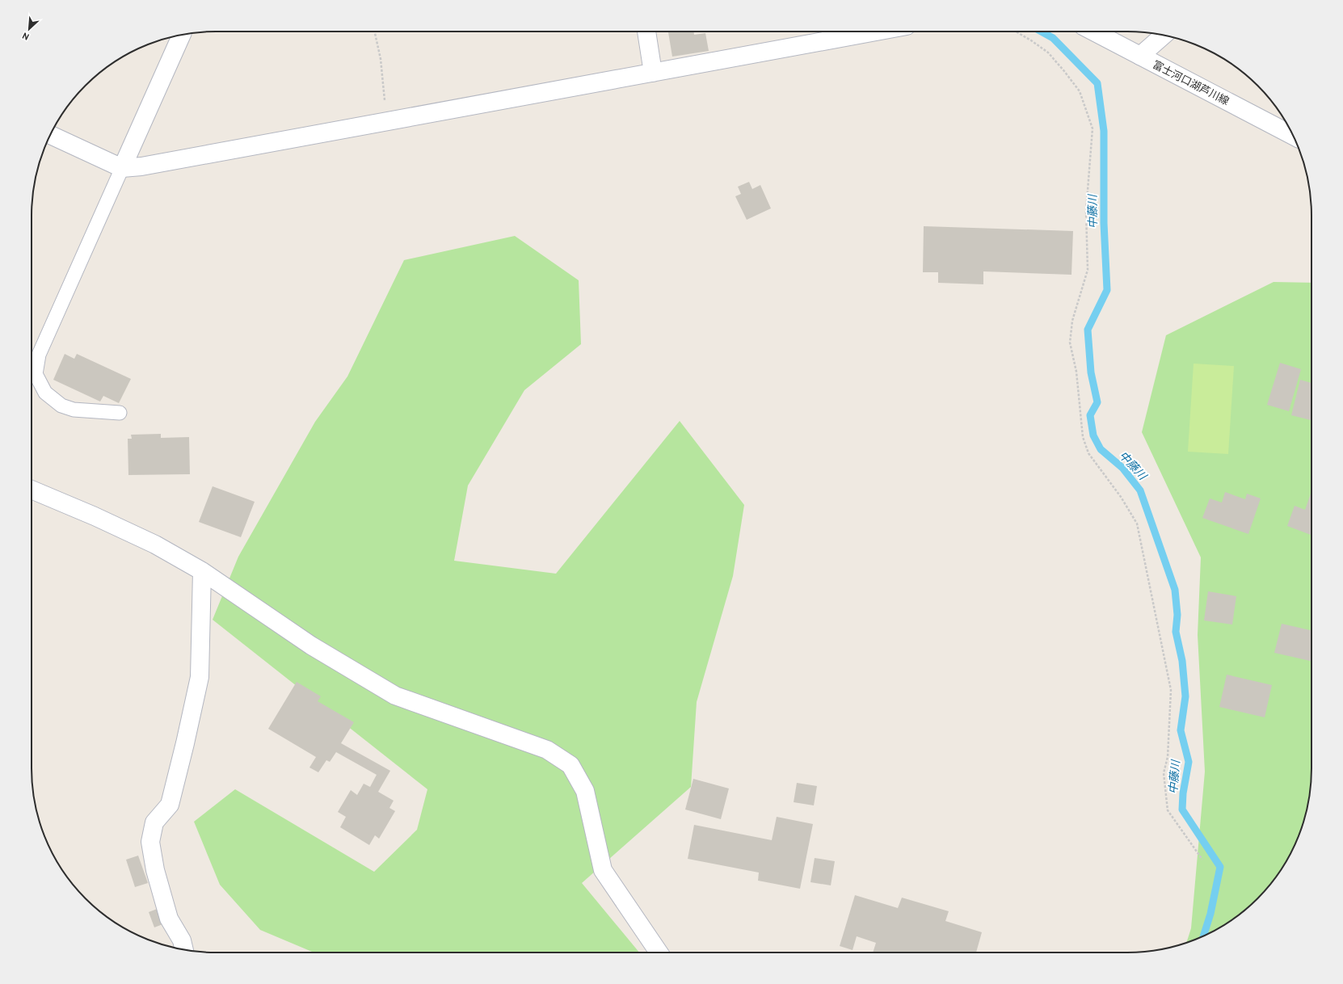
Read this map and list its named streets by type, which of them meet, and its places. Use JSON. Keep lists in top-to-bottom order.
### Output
{
  "streets": {
    "street": ["富士河口湖芦川線"]
  },
  "water": ["中藤川"],
  "north": "bottom left"
}
